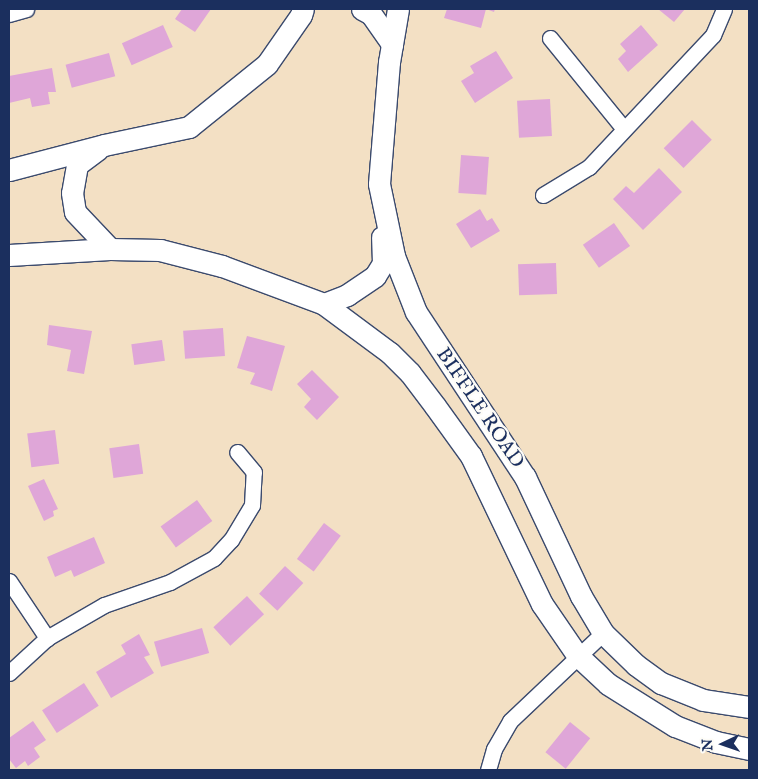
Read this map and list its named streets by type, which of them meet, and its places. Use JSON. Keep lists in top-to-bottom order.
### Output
{
  "streets": {
    "street": ["BIFFLE ROAD"]
  },
  "north": "left"
}
